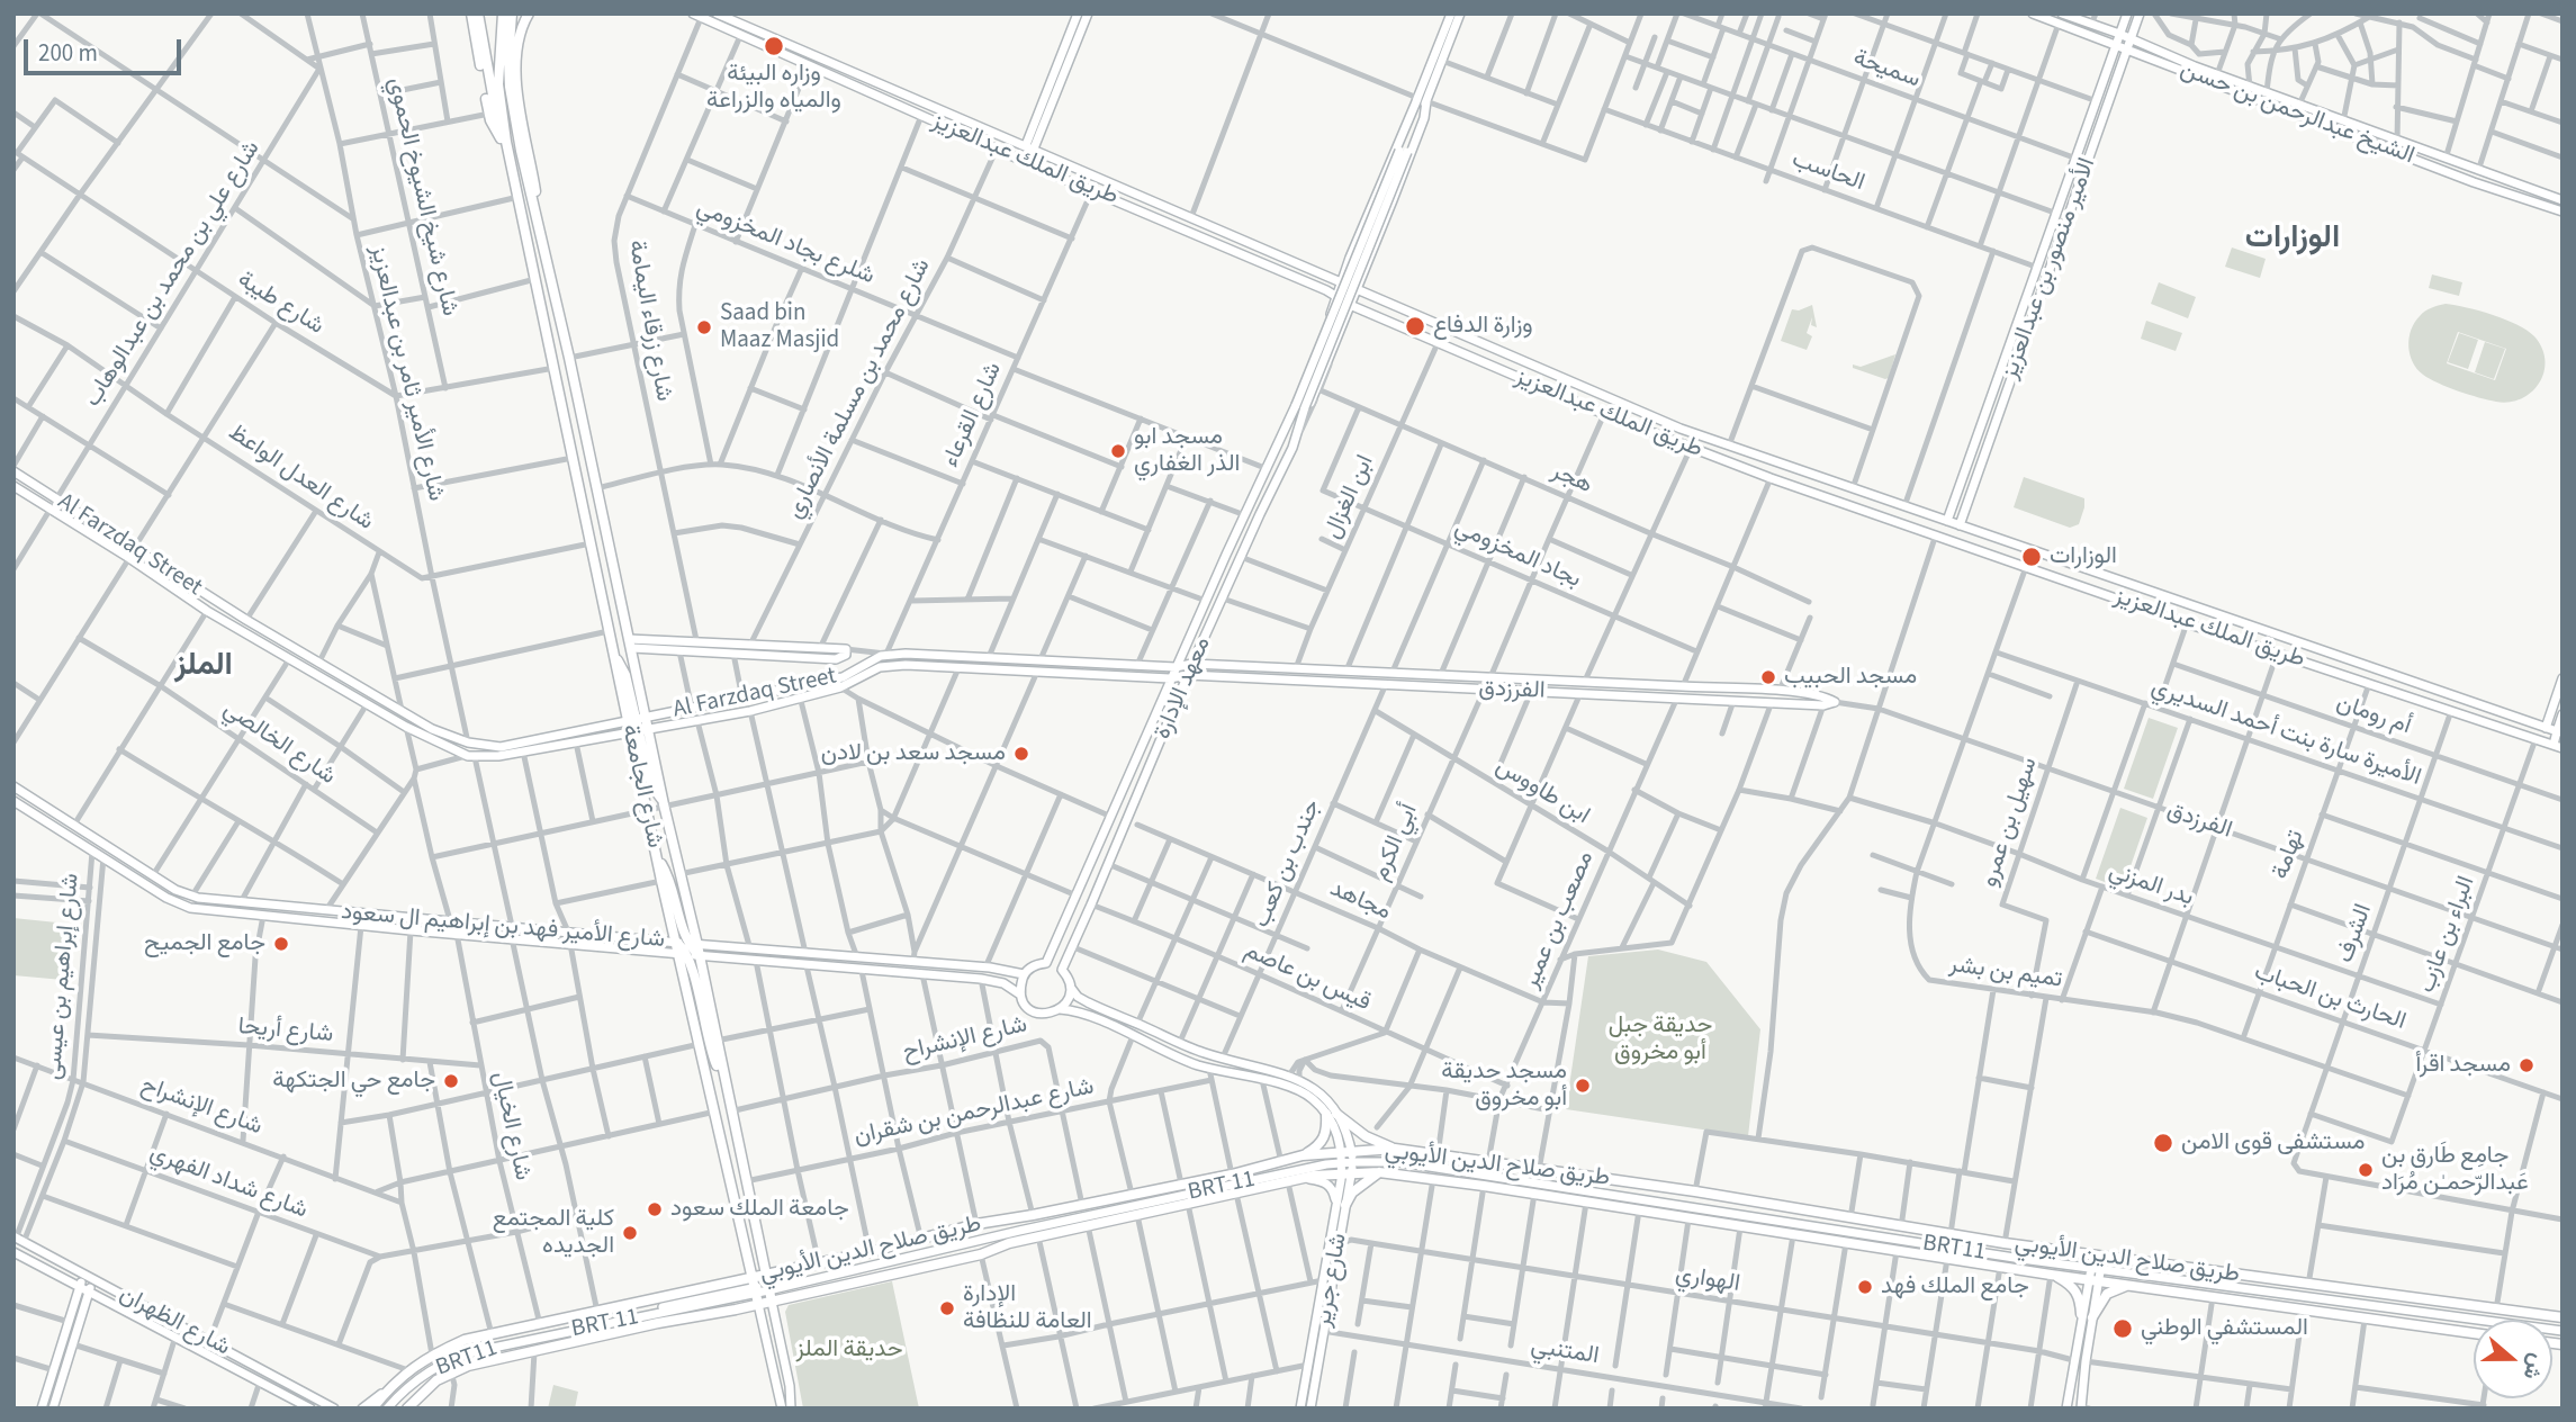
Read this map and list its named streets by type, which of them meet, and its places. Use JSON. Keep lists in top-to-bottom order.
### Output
{
  "streets": {
    "main road": [
      "الشيخ عبدالرحمن بن حسن",
      "طريق الملك عبدالعزيز",
      "الأمير منصور بن عبدالعزيز",
      "Al Farzdaq Street",
      "معهد الإدارة",
      "الفرزدق",
      "شارع الجامعة",
      "شارع الأمير فهد بن إبراهيم ال سعود",
      "طريق صلاح الدين الأيوبي",
      "BRT 11",
      "BRT11",
      "شارع جرير",
      "شارع الظهران"
    ],
    "street": [
      "سميحة",
      "الحاسب",
      "شارع شيخ الشيوخ الحموي",
      "شلرع بجاد المخزومي",
      "شارع علي بن محمد بن عبدالوهاب",
      "شارع طيبة",
      "شارع زرقاء اليمامة",
      "شارع الأمير ثامر بن عبدالعزيز",
      "شارع محمد بن مسلمة الأنصاري",
      "شارع القرعاء",
      "شارع العدل الواعظ",
      "هجر",
      "ابن الغزال",
      "بجاد المخزومي",
      "أم رومان",
      "الأميرة سارة بنت أحمد السديري",
      "شارع الخالصي",
      "ابن طاووس",
      "سهيل بن عمرو",
      "أبي الكرم",
      "تهامة",
      "جندب بن كعب",
      "بدر المزني",
      "مجاهد",
      "مصعب بن عمير",
      "الشرف",
      "البراء بن عازب",
      "تميم بن بشر",
      "شارع إبراهيم بن عيسى",
      "قيس بن عاصم",
      "الحارث بن الحباب",
      "شارع أريحا",
      "شارع الإنشراح",
      "شارع عبدالرحمن بن شقران",
      "شارع الخيال",
      "شارع شداد الفهري",
      "الهواري",
      "المتنبي"
    ]
  },
  "crossings": [
    ["سميحة", "الأمير منصور بن عبدالعزيز"],
    ["الشيخ عبدالرحمن بن حسن", "الأمير منصور بن عبدالعزيز"],
    ["طريق الملك عبدالعزيز", "الأمير منصور بن عبدالعزيز"],
    ["طريق الملك عبدالعزيز", "شارع زرقاء اليمامة"],
    ["طريق الملك عبدالعزيز", "شارع محمد بن مسلمة الأنصاري"],
    ["طريق الملك عبدالعزيز", "شارع القرعاء"],
    ["طريق الملك عبدالعزيز", "ابن الغزال"],
    ["طريق الملك عبدالعزيز", "تهامة"],
    ["طريق الملك عبدالعزيز", "الشرف"],
    ["طريق الملك عبدالعزيز", "البراء بن عازب"],
    ["طريق الملك عبدالعزيز", "تميم بن بشر"],
    ["الحاسب", "الأمير منصور بن عبدالعزيز"],
    ["شلرع بجاد المخزومي", "شارع زرقاء اليمامة"],
    ["شلرع بجاد المخزومي", "شارع محمد بن مسلمة الأنصاري"],
    ["شلرع بجاد المخزومي", "شارع القرعاء"],
    ["شارع علي بن محمد بن عبدالوهاب", "شارع طيبة"],
    ["شارع علي بن محمد بن عبدالوهاب", "شارع الأمير ثامر بن عبدالعزيز"],
    ["شارع علي بن محمد بن عبدالوهاب", "شارع العدل الواعظ"],
    ["شارع علي بن محمد بن عبدالوهاب", "Al Farzdaq Street"],
    ["شارع طيبة", "شارع الأمير ثامر بن عبدالعزيز"],
    ["شارع الأمير ثامر بن عبدالعزيز", "شارع العدل الواعظ"],
    ["شارع الأمير ثامر بن عبدالعزيز", "Al Farzdaq Street"],
    ["شارع القرعاء", "Al Farzdaq Street"],
    ["هجر", "ابن الغزال"],
    ["هجر", "بجاد المخزومي"],
    ["ابن الغزال", "بجاد المخزومي"],
    ["ابن الغزال", "الفرزدق"],
    ["Al Farzdaq Street", "معهد الإدارة"],
    ["Al Farzdaq Street", "الفرزدق"],
    ["Al Farzdaq Street", "شارع الجامعة"],
    ["معهد الإدارة", "الفرزدق"],
    ["معهد الإدارة", "شارع الأمير فهد بن إبراهيم ال سعود"],
    ["معهد الإدارة", "قيس بن عاصم"],
    ["الفرزدق", "سهيل بن عمرو"],
    ["الفرزدق", "أبي الكرم"],
    ["الفرزدق", "تهامة"],
    ["الفرزدق", "جندب بن كعب"],
    ["الفرزدق", "مصعب بن عمير"],
    ["الفرزدق", "الشرف"],
    ["الفرزدق", "البراء بن عازب"],
    ["الفرزدق", "تميم بن بشر"],
    ["أم رومان", "تهامة"],
    ["أم رومان", "الشرف"],
    ["أم رومان", "البراء بن عازب"],
    ["الأميرة سارة بنت أحمد السديري", "سهيل بن عمرو"],
    ["الأميرة سارة بنت أحمد السديري", "تهامة"],
    ["الأميرة سارة بنت أحمد السديري", "الشرف"],
    ["الأميرة سارة بنت أحمد السديري", "البراء بن عازب"],
    ["الأميرة سارة بنت أحمد السديري", "تميم بن بشر"],
    ["شارع الجامعة", "شارع الأمير فهد بن إبراهيم ال سعود"],
    ["شارع الجامعة", "شارع الإنشراح"],
    ["شارع الجامعة", "شارع عبدالرحمن بن شقران"],
    ["شارع الجامعة", "طريق صلاح الدين الأيوبي"],
    ["شارع الجامعة", "BRT 11"],
    ["ابن طاووس", "أبي الكرم"],
    ["ابن طاووس", "جندب بن كعب"],
    ["ابن طاووس", "مصعب بن عمير"],
    ["سهيل بن عمرو", "بدر المزني"],
    ["سهيل بن عمرو", "تميم بن بشر"],
    ["أبي الكرم", "مجاهد"],
    ["أبي الكرم", "قيس بن عاصم"],
    ["تهامة", "بدر المزني"],
    ["تهامة", "تميم بن بشر"],
    ["تهامة", "الحارث بن الحباب"],
    ["جندب بن كعب", "مجاهد"],
    ["جندب بن كعب", "قيس بن عاصم"],
    ["بدر المزني", "الشرف"],
    ["بدر المزني", "البراء بن عازب"],
    ["بدر المزني", "تميم بن بشر"],
    ["مجاهد", "مصعب بن عمير"],
    ["مصعب بن عمير", "قيس بن عاصم"],
    ["مصعب بن عمير", "طريق صلاح الدين الأيوبي"],
    ["شارع الأمير فهد بن إبراهيم ال سعود", "شارع إبراهيم بن عيسى"],
    ["شارع الأمير فهد بن إبراهيم ال سعود", "شارع الخيال"],
    ["الشرف", "البراء بن عازب"],
    ["الشرف", "تميم بن بشر"],
    ["الشرف", "الحارث بن الحباب"],
    ["البراء بن عازب", "تميم بن بشر"],
    ["البراء بن عازب", "الحارث بن الحباب"],
    ["شارع إبراهيم بن عيسى", "شارع الإنشراح"],
    ["شارع إبراهيم بن عيسى", "شارع الظهران"],
    ["شارع أريحا", "شارع الخيال"],
    ["شارع الإنشراح", "شارع عبدالرحمن بن شقران"],
    ["شارع الإنشراح", "طريق صلاح الدين الأيوبي"],
    ["شارع الخيال", "طريق صلاح الدين الأيوبي"],
    ["شارع الخيال", "شارع شداد الفهري"],
    ["طريق صلاح الدين الأيوبي", "BRT 11"],
    ["طريق صلاح الدين الأيوبي", "BRT11"],
    ["طريق صلاح الدين الأيوبي", "شارع جرير"],
    ["BRT 11", "BRT11"],
    ["BRT11", "شارع جرير"],
    ["شارع جرير", "الهواري"],
    ["شارع جرير", "المتنبي"]
  ],
  "districts": ["الوزارات", "الملز"],
  "parks": ["حديقة جبل أبو مخروق", "حديقة الملز"],
  "places": [
    "وزاره البيئة والمياه والزراعة",
    "وزارة الدفاع",
    "Saad bin Maaz Masjid",
    "مسجد ابو الذر الغفاري",
    "الوزارات",
    "مسجد الحبيب",
    "مسجد سعد بن لادن",
    "جامع الجميح",
    "مسجد اقرأ",
    "جامع حي الجتكهة",
    "مسجد حديقة أبو مخروق",
    "مستشفى قوى الامن",
    "جامِع طَارق بن عَبدالرّحمـٰن مُرَاد",
    "جامعة الملك سعود",
    "كلية المجتمع الجديده",
    "جامع الملك فهد",
    "الإدارة العامة للنظافة",
    "المستشفي الوطني"
  ],
  "scale_bar": "200 m",
  "north": "right"
}
